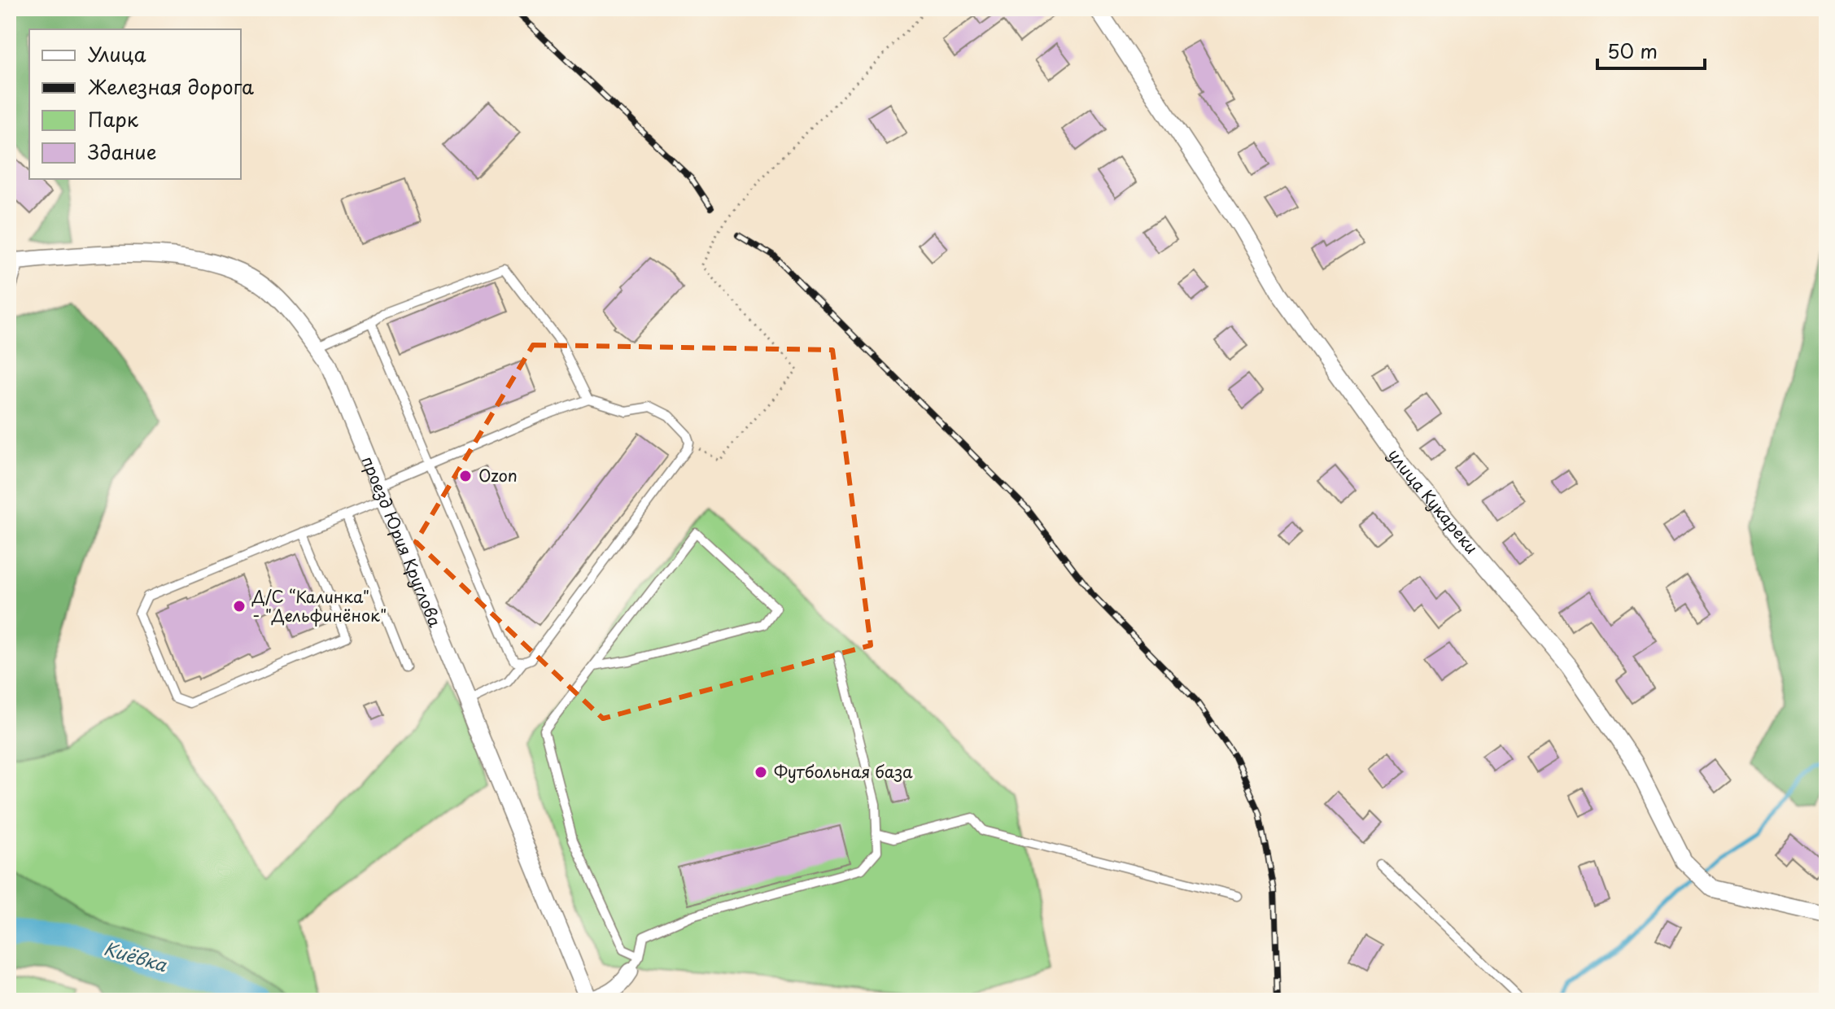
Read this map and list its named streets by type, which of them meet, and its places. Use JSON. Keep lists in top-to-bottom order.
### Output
{
  "streets": {
    "street": ["улица Кукареки", "проезд Юрия Круглова"]
  },
  "water": ["Киёвка"],
  "places": ["Ozon", "Д/С “Калинка\" - \"Дельфинёнок\"", "Футбольная база"],
  "legend": [
    "Улица",
    "Железная дорога",
    "Парк",
    "Здание"
  ],
  "scale_bar": "50 m"
}
